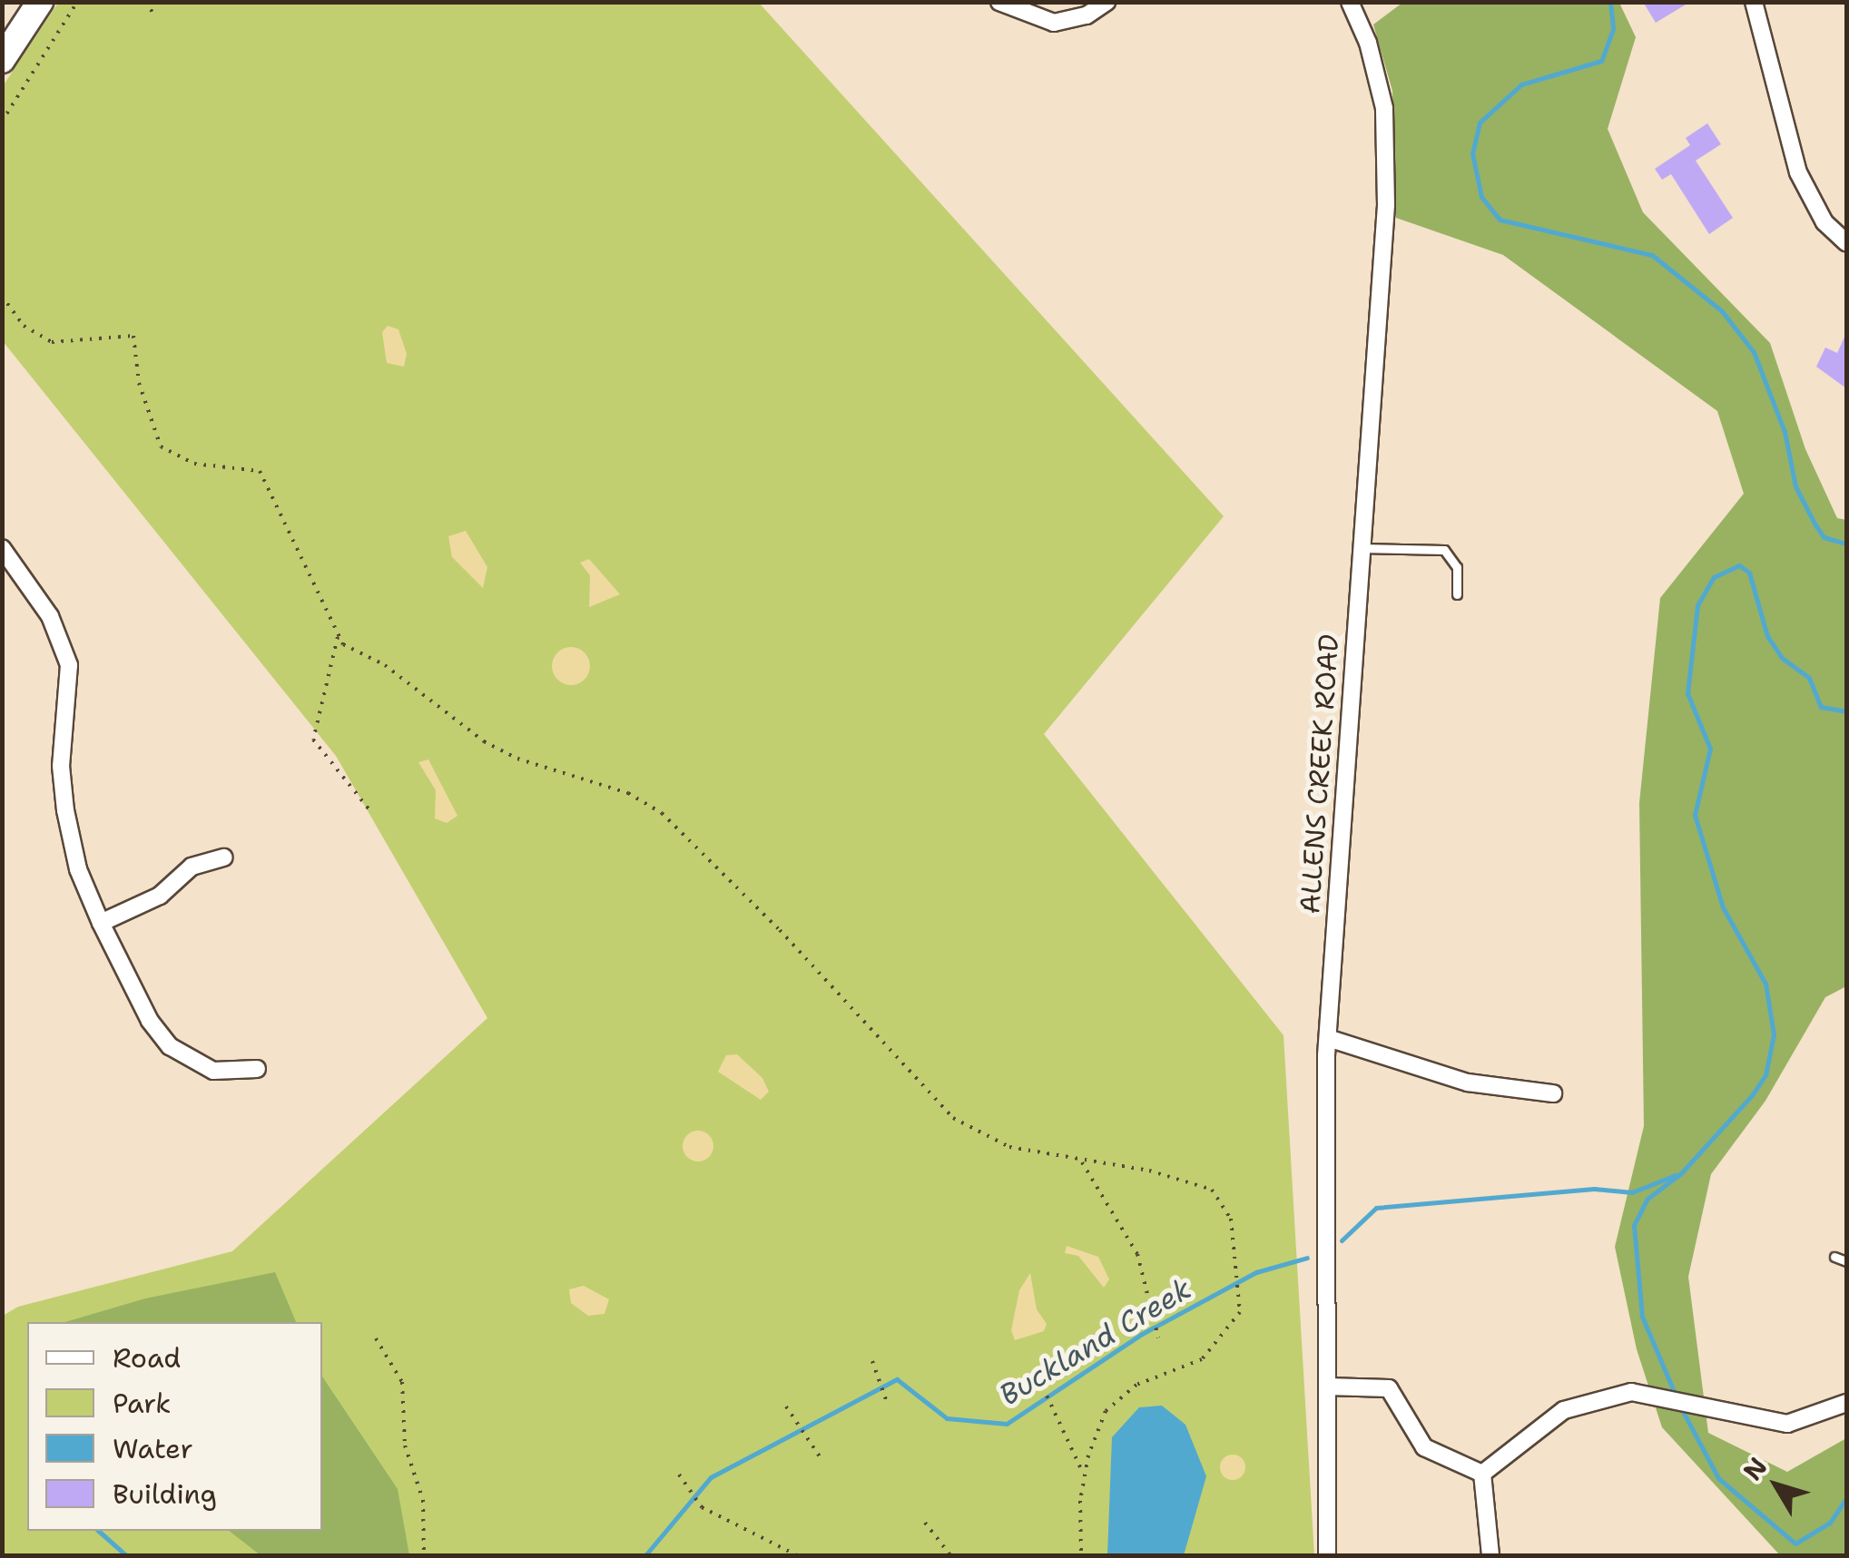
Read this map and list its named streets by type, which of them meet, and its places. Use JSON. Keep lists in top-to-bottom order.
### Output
{
  "streets": {
    "street": ["ALLENS CREEK ROAD"]
  },
  "water": ["Buckland Creek"],
  "legend": [
    "Road",
    "Park",
    "Water",
    "Building"
  ],
  "north": "top left"
}
